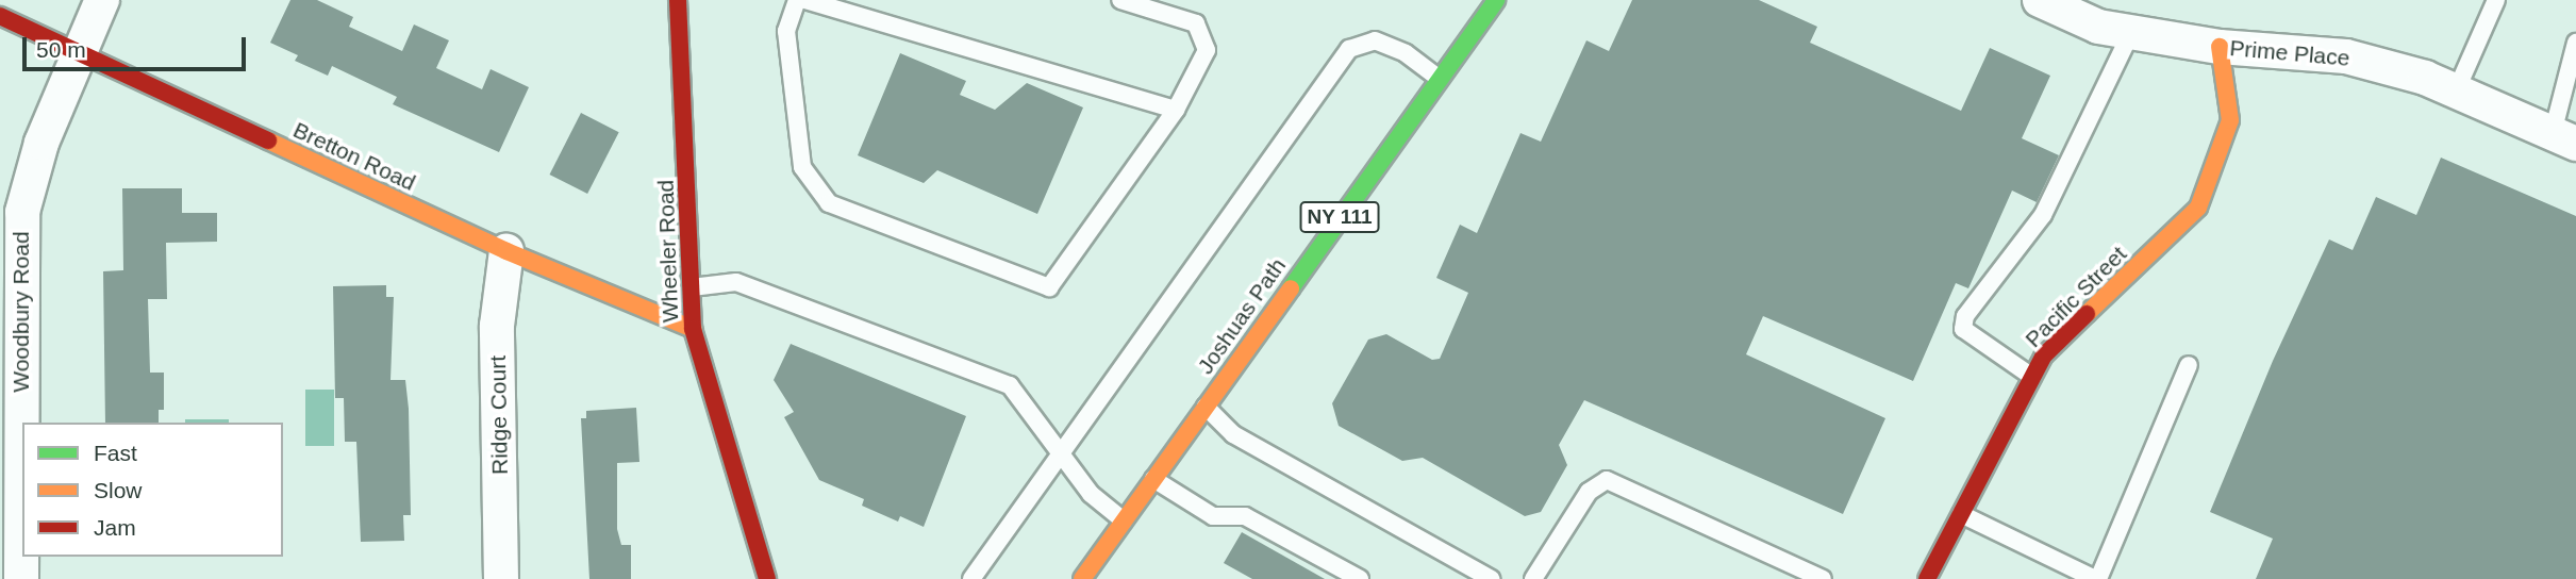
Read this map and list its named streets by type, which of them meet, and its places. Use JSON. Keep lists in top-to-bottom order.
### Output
{
  "streets": {
    "street": [
      "Prime Place",
      "Bretton Road",
      "NY 111",
      "Wheeler Road",
      "Pacific Street",
      "Woodbury Road",
      "Joshuas Path",
      "Ridge Court"
    ]
  },
  "crossings": [
    ["Prime Place", "Pacific Street"],
    ["Bretton Road", "Wheeler Road"],
    ["Bretton Road", "Woodbury Road"],
    ["Bretton Road", "Ridge Court"]
  ],
  "legend": ["Fast", "Slow", "Jam"],
  "scale_bar": "50 m"
}
